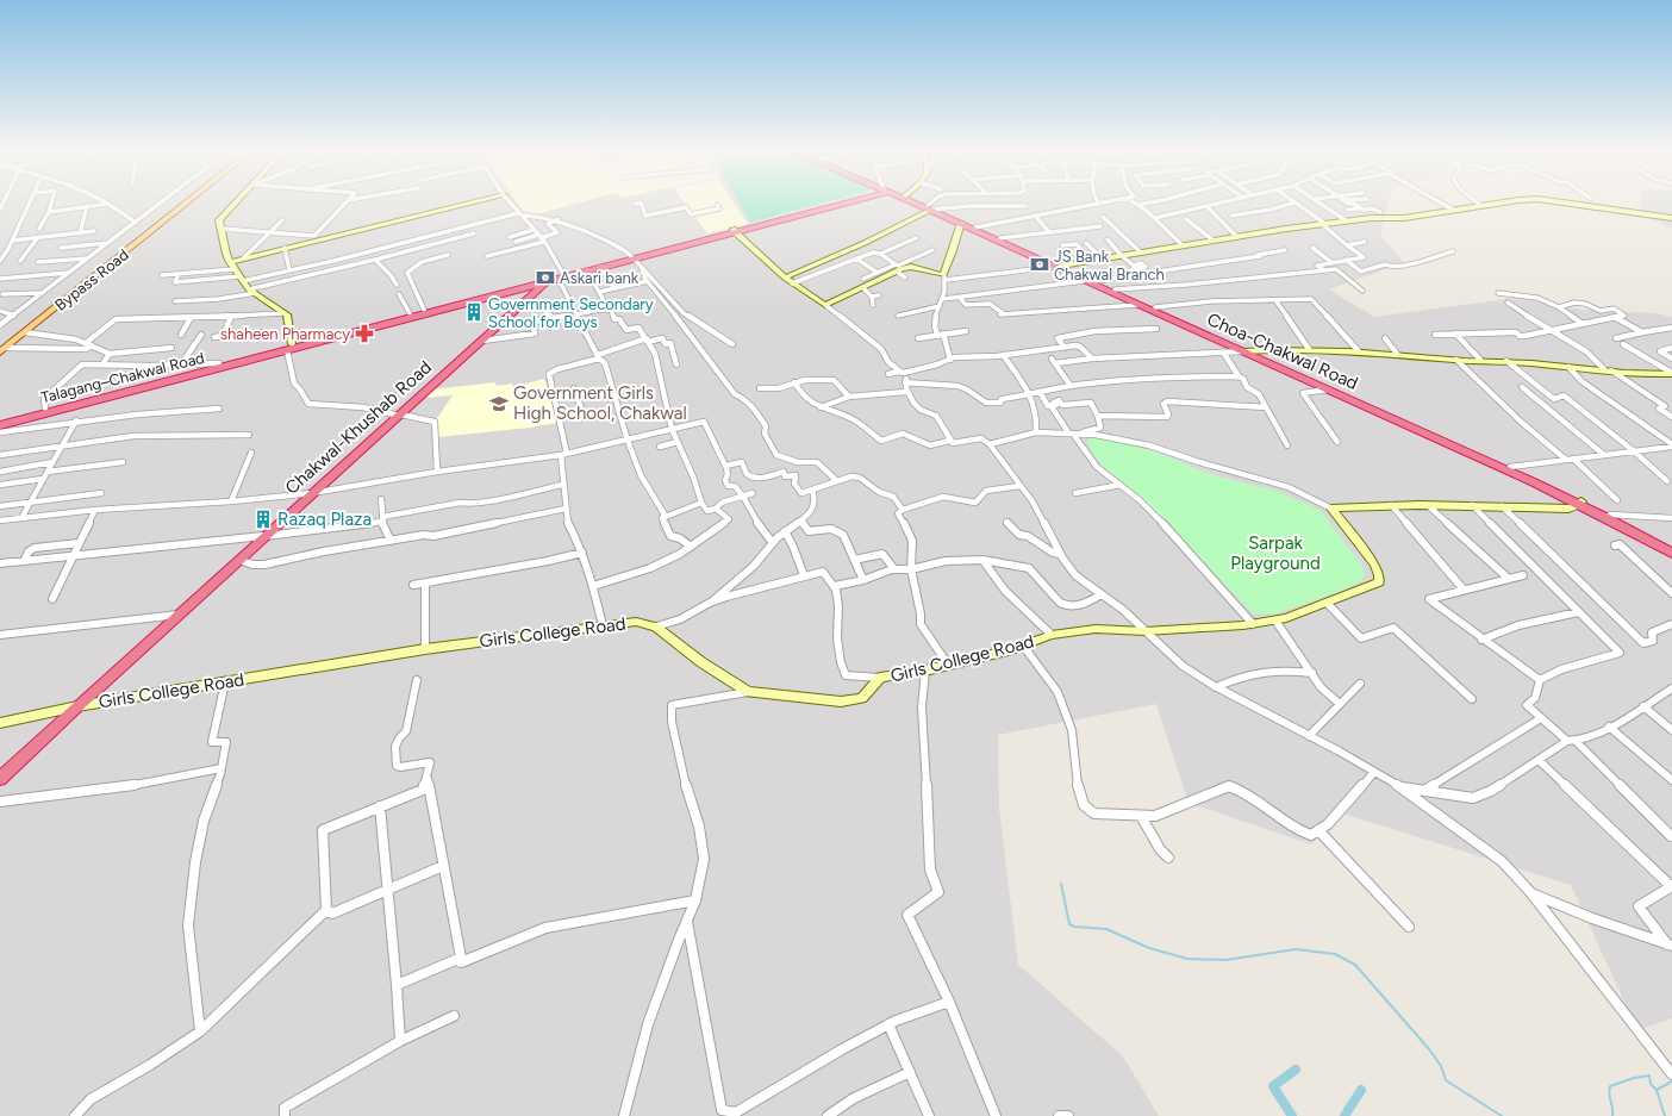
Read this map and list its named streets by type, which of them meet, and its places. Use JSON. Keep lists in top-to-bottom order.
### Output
{
  "streets": {
    "highway": ["Choa-Chakwal Road", "Talagang–Chakwal Road", "Chakwal-Khushab Road"],
    "main road": ["Bypass Road"],
    "street": ["Girls College Road"]
  },
  "crossings": [
    ["Talagang–Chakwal Road", "Chakwal-Khushab Road"],
    ["Chakwal-Khushab Road", "Girls College Road"]
  ],
  "parks": ["Sarpak Playground"],
  "places": {
    "bank": ["JS Bank Chakwal Branch", "Askari bank"],
    "building": ["Government Secondary School for Boys", "Razaq Plaza"],
    "pharmacy": ["shaheen Pharmacy"],
    "school or university": ["Government Girls High School, Chakwal"]
  }
}
